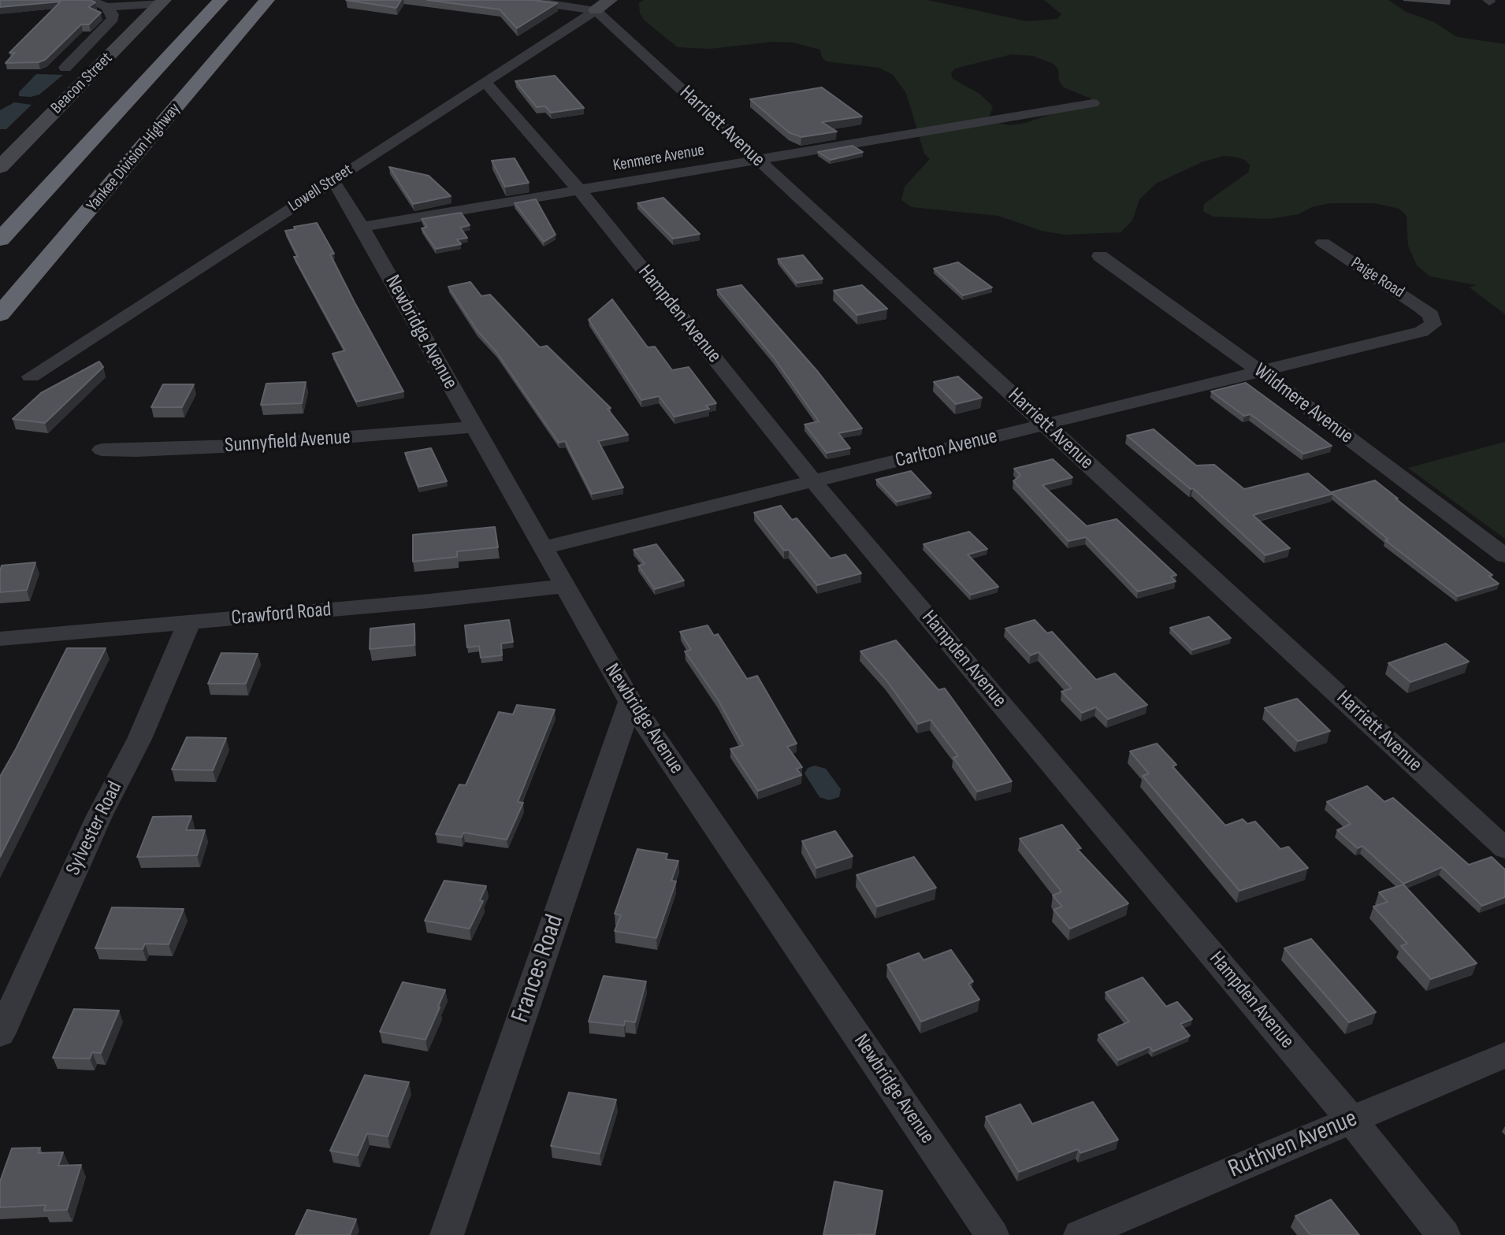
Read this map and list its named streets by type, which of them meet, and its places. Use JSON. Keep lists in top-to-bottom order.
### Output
{
  "streets": {
    "highway": ["Yankee Division Highway"],
    "street": [
      "Beacon Street",
      "Harriett Avenue",
      "Kenmere Avenue",
      "Lowell Street",
      "Paige Road",
      "Hampden Avenue",
      "Newbridge Avenue",
      "Wildmere Avenue",
      "Sunnyfield Avenue",
      "Carlton Avenue",
      "Crawford Road",
      "Sylvester Road",
      "Frances Road",
      "Ruthven Avenue"
    ]
  },
  "crossings": [
    ["Harriett Avenue", "Kenmere Avenue"],
    ["Harriett Avenue", "Lowell Street"],
    ["Harriett Avenue", "Carlton Avenue"],
    ["Kenmere Avenue", "Hampden Avenue"],
    ["Kenmere Avenue", "Newbridge Avenue"],
    ["Lowell Street", "Hampden Avenue"],
    ["Lowell Street", "Newbridge Avenue"],
    ["Paige Road", "Carlton Avenue"],
    ["Hampden Avenue", "Carlton Avenue"],
    ["Hampden Avenue", "Ruthven Avenue"],
    ["Newbridge Avenue", "Sunnyfield Avenue"],
    ["Newbridge Avenue", "Carlton Avenue"],
    ["Newbridge Avenue", "Crawford Road"],
    ["Newbridge Avenue", "Frances Road"],
    ["Wildmere Avenue", "Carlton Avenue"],
    ["Crawford Road", "Sylvester Road"]
  ]
}
